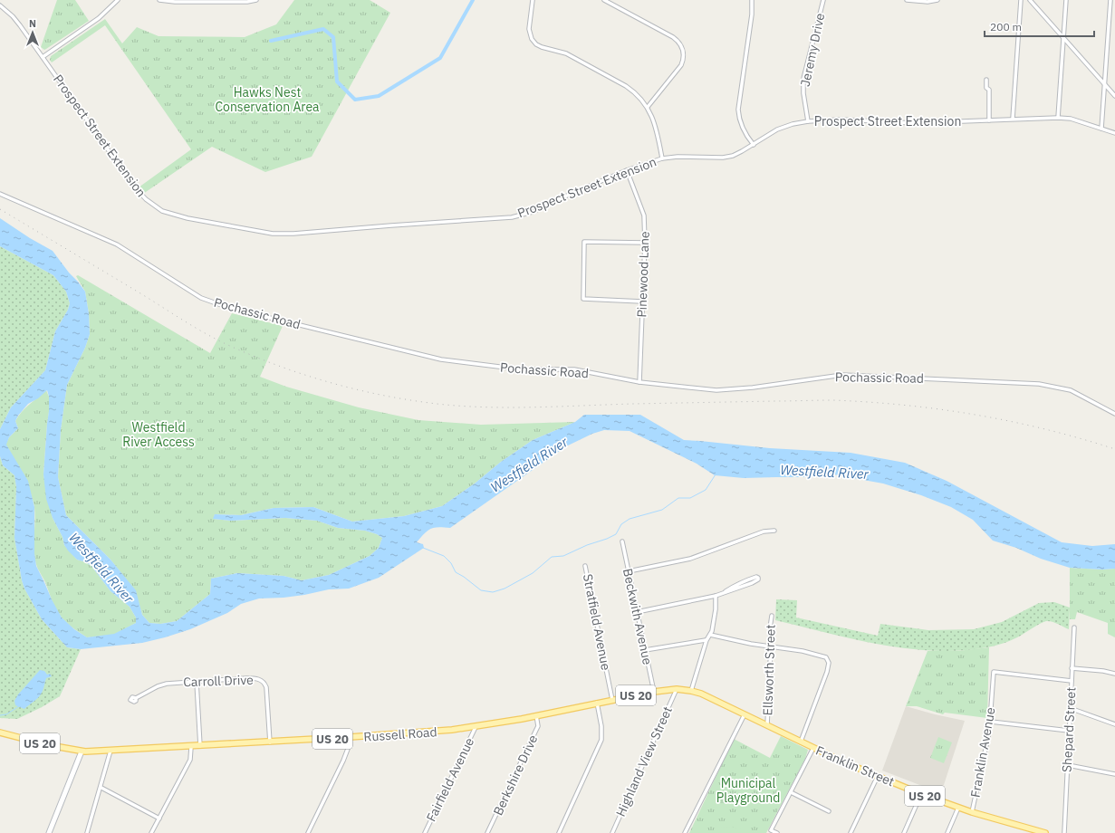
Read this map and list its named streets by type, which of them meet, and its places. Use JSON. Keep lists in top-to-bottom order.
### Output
{
  "streets": {
    "main road": ["US 20", "Russell Road", "Franklin Street"],
    "street": [
      "Jeremy Drive",
      "Prospect Street Extension",
      "Pinewood Lane",
      "Pochassic Road",
      "Beckwith Avenue",
      "Stratfield Avenue",
      "Ellsworth Street",
      "Carroll Drive",
      "Shepard Street",
      "Franklin Avenue",
      "Highland View Street",
      "Berkshire Drive",
      "Fairfield Avenue"
    ]
  },
  "crossings": [
    ["Jeremy Drive", "Prospect Street Extension"],
    ["Prospect Street Extension", "Pinewood Lane"],
    ["Pinewood Lane", "Pochassic Road"],
    ["Beckwith Avenue", "Russell Road"],
    ["Stratfield Avenue", "Russell Road"],
    ["Ellsworth Street", "Franklin Street"],
    ["Carroll Drive", "Russell Road"],
    ["Shepard Street", "Franklin Avenue"],
    ["Russell Road", "Highland View Street"],
    ["Russell Road", "Franklin Street"],
    ["Russell Road", "Berkshire Drive"],
    ["Russell Road", "Fairfield Avenue"],
    ["Franklin Avenue", "Franklin Street"]
  ],
  "water": ["Westfield River"],
  "parks": ["Hawks Nest Conservation Area", "Westfield River Access", "Municipal Playground"],
  "scale_bar": "200 m",
  "north": "top"
}
